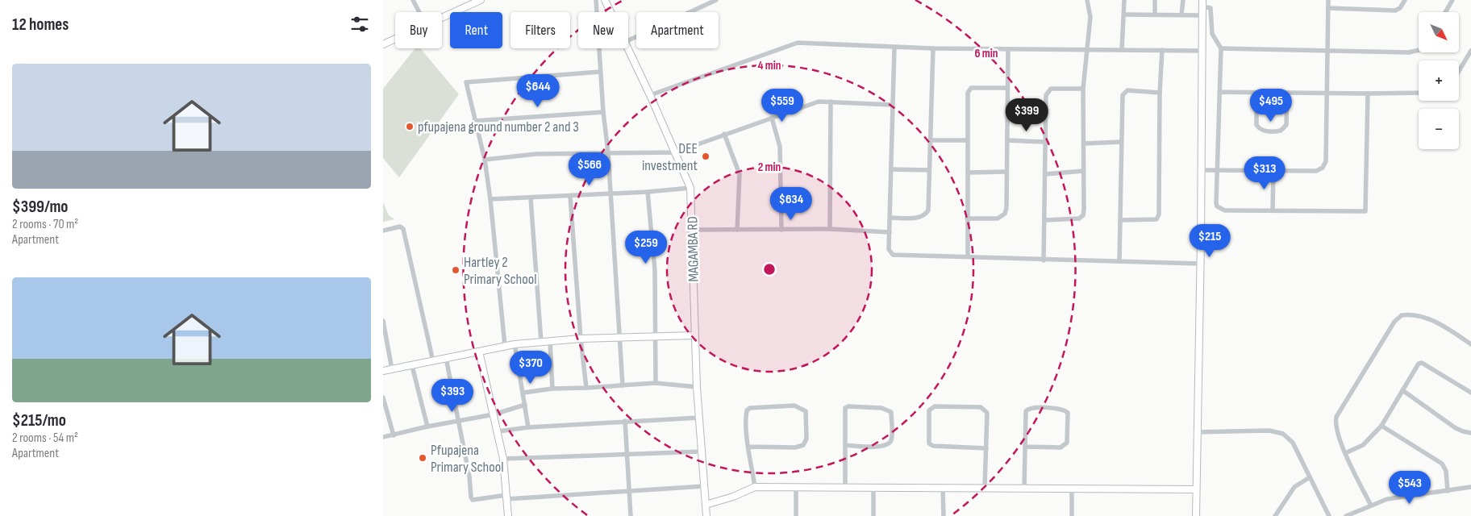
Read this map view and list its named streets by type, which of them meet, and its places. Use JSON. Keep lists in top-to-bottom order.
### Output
{
  "streets": {
    "street": ["MAGAMBA RD"]
  },
  "places": [
    "pfupajena ground number 2 and 3",
    "DEE investment",
    "Hartley 2 Primary School",
    "Pfupajena Primary School"
  ],
  "north": "bottom right",
  "page": {
    "heading": "12 homes",
    "map_buttons": ["+", "−"],
    "chip": [
      "Buy",
      "Rent",
      "Filters",
      "New",
      "Apartment"
    ],
    "list": [
      {
        "name": "$399/mo",
        "note": "2 rooms · 70 m² · Apartment"
      },
      {
        "name": "$215/mo",
        "note": "2 rooms · 54 m² · Apartment"
      }
    ],
    "price": [
      "$644",
      "$559",
      "$495",
      "$399",
      "$566",
      "$313",
      "$634",
      "$215",
      "$259",
      "$370",
      "$393",
      "$543"
    ]
  },
  "rings": ["6 min", "4 min", "2 min"]
}
